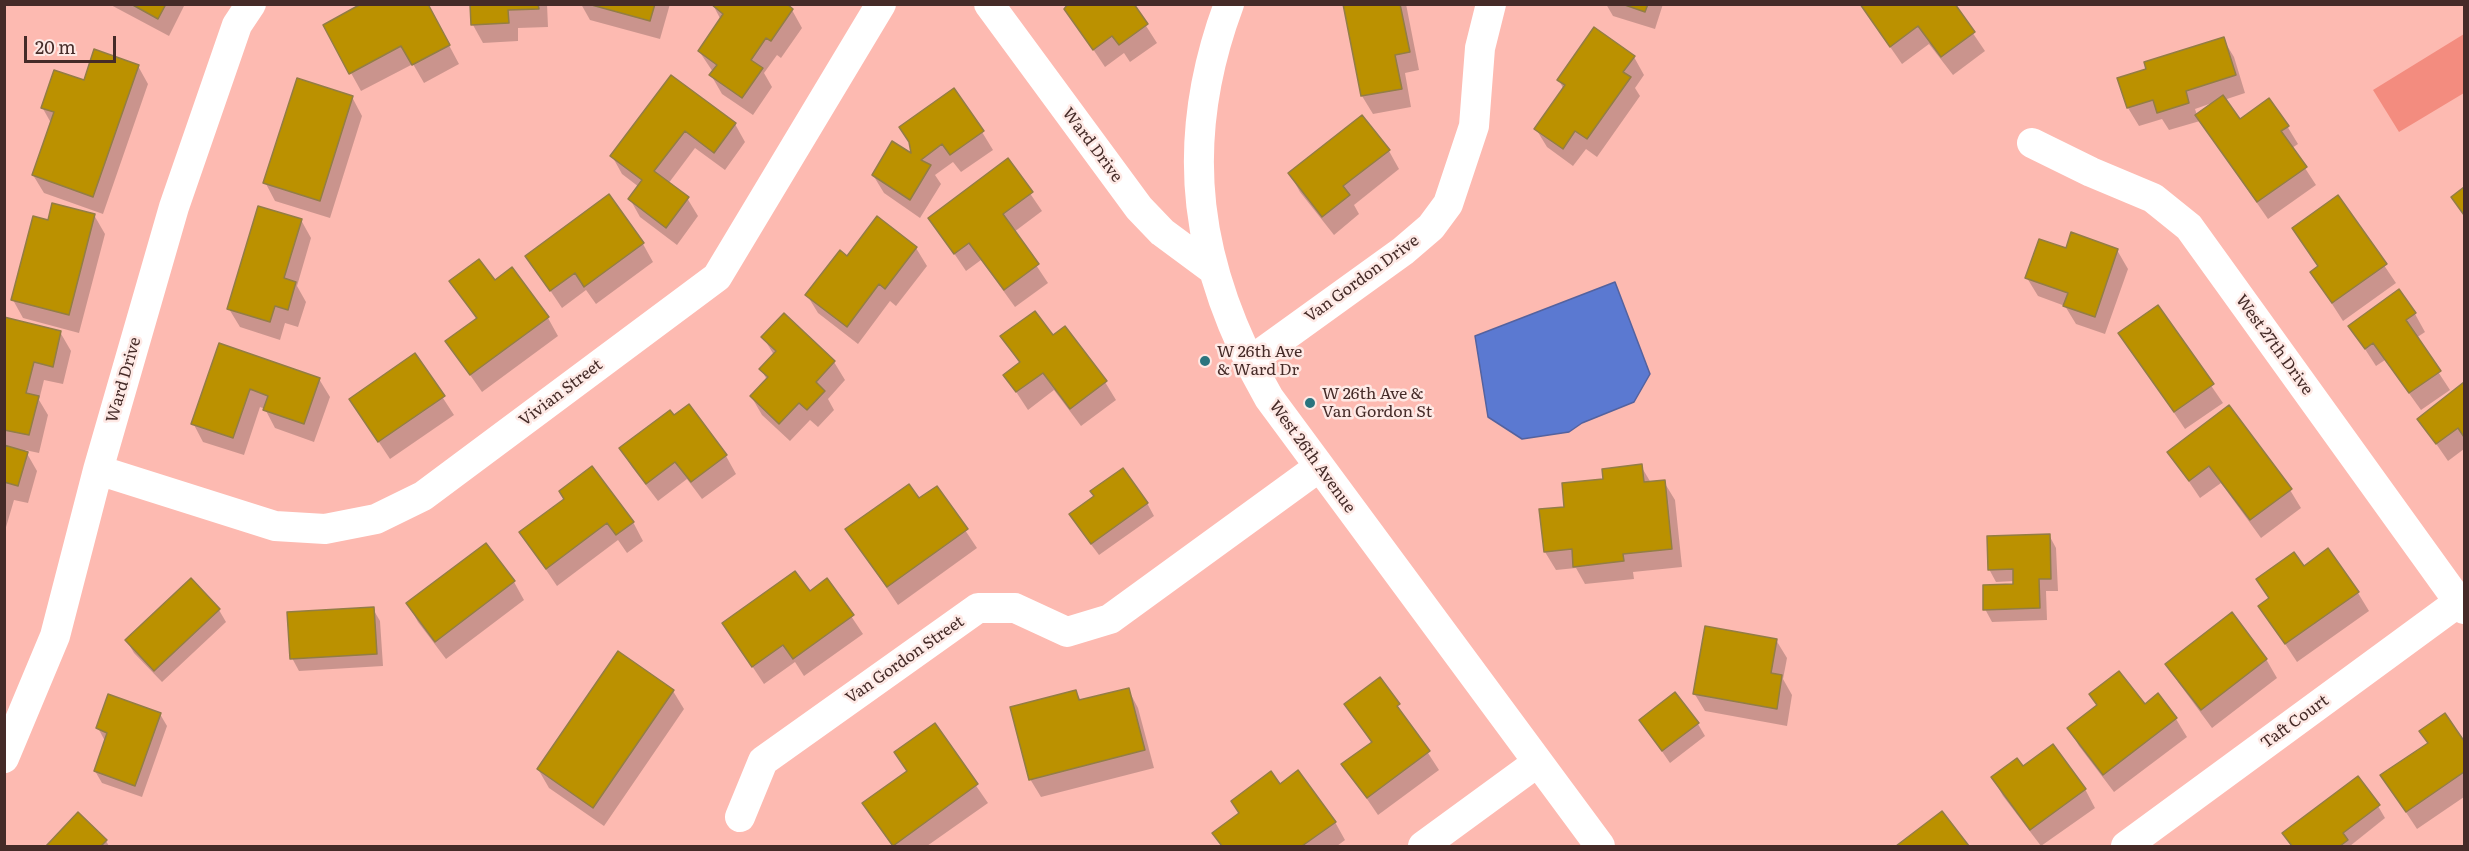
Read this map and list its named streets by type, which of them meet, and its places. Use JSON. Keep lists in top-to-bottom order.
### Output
{
  "streets": {
    "street": [
      "Ward Drive",
      "Van Gordon Drive",
      "West 27th Drive",
      "Vivian Street",
      "West 26th Avenue",
      "Van Gordon Street",
      "Taft Court"
    ]
  },
  "crossings": [
    ["Ward Drive", "Vivian Street"],
    ["Ward Drive", "West 26th Avenue"],
    ["Van Gordon Drive", "West 26th Avenue"],
    ["West 27th Drive", "Taft Court"],
    ["West 26th Avenue", "Van Gordon Street"]
  ],
  "places": ["W 26th Ave & Ward Dr", "W 26th Ave & Van Gordon St"],
  "scale_bar": "20 m"
}
